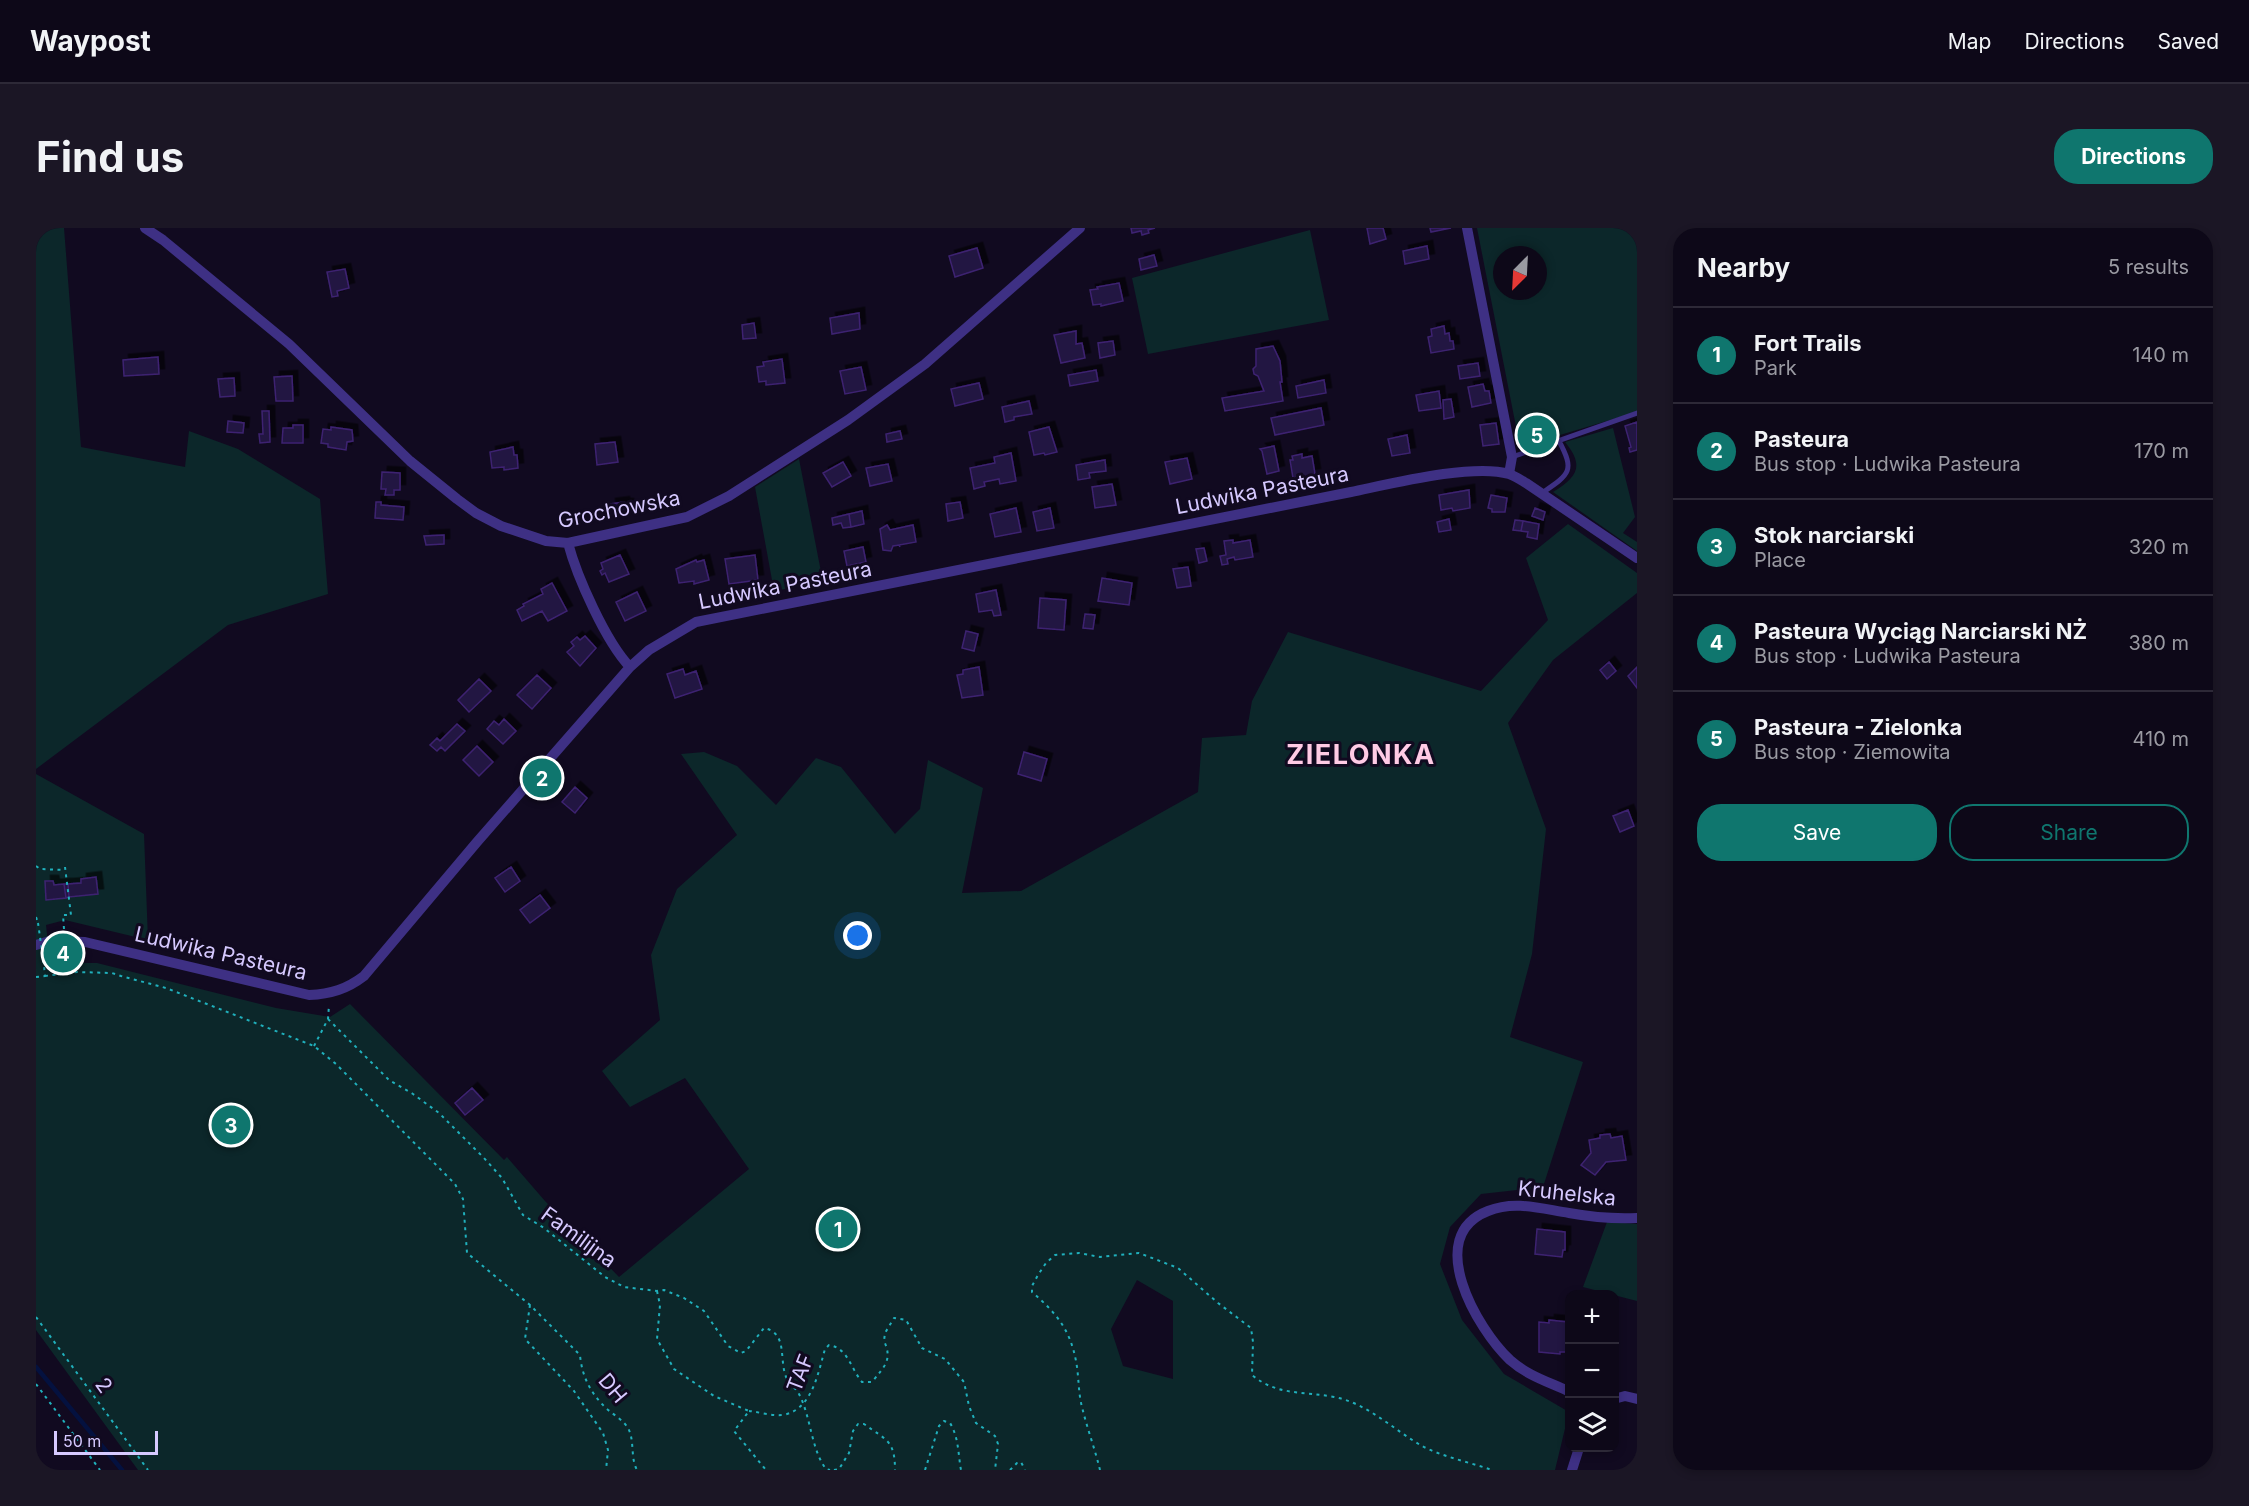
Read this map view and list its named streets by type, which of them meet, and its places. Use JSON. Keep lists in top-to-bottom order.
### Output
{
  "streets": {
    "street": ["Ludwika Pasteura", "Grochowska", "Kruhelska"],
    "path": [
      "Familijna",
      "TAF",
      "2",
      "DH"
    ]
  },
  "crossings": [
    ["Familijna", "TAF"]
  ],
  "districts": ["ZIELONKA"],
  "scale_bar": "50 m",
  "north": "bottom left",
  "page": {
    "header": "Waypost",
    "nav": ["Map", "Directions", "Saved"],
    "buttons": [
      "Directions",
      ["Save", "Share"]
    ],
    "title": "Find us",
    "heading": ["Nearby", "5 results"],
    "list": [
      {
        "mark": "1",
        "name": "Fort Trails",
        "note": "Park",
        "value": "140 m"
      },
      {
        "mark": "2",
        "name": "Pasteura",
        "note": "Bus stop · Ludwika Pasteura",
        "value": "170 m"
      },
      {
        "mark": "3",
        "name": "Stok narciarski",
        "note": "Place",
        "value": "320 m"
      },
      {
        "mark": "4",
        "name": "Pasteura Wyciąg Narciarski NŻ",
        "note": "Bus stop · Ludwika Pasteura",
        "value": "380 m"
      },
      {
        "mark": "5",
        "name": "Pasteura - Zielonka",
        "note": "Bus stop · Ziemowita",
        "value": "410 m"
      }
    ],
    "pins": [
      "5",
      "2",
      "4",
      "3",
      "1"
    ],
    "map_buttons": ["+", "−"],
    "scale": "50 m"
  }
}
